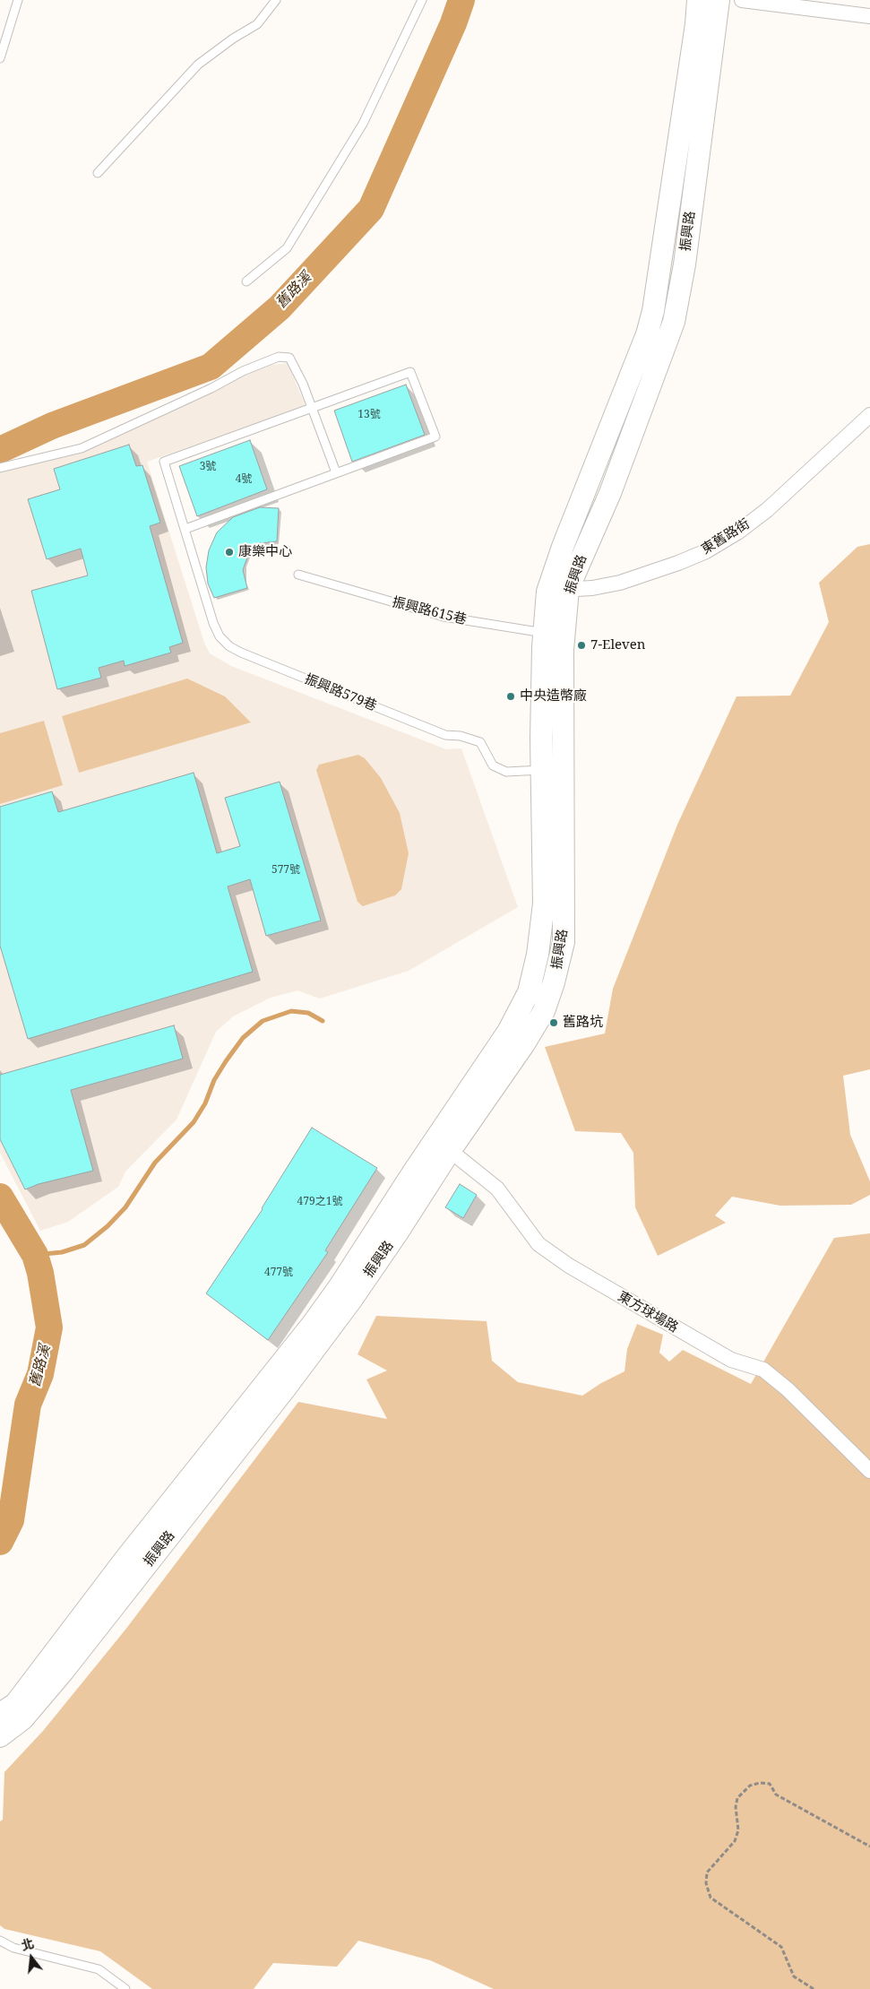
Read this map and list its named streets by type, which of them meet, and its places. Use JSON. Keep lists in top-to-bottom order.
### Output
{
  "streets": {
    "street": ["振興路", "東舊路街", "東方球場路"],
    "lane": ["振興路615巷", "振興路579巷"]
  },
  "crossings": [
    ["振興路", "東舊路街"],
    ["振興路", "振興路615巷"],
    ["振興路", "振興路579巷"],
    ["振興路", "東方球場路"]
  ],
  "water": ["舊路溪"],
  "places": [
    "康樂中心",
    "7-Eleven",
    "中央造幣廠",
    "舊路坑"
  ],
  "house_numbers": [
    "13號",
    "3號",
    "4號",
    "577號",
    "479之1號",
    "477號"
  ],
  "north": "top"
}
